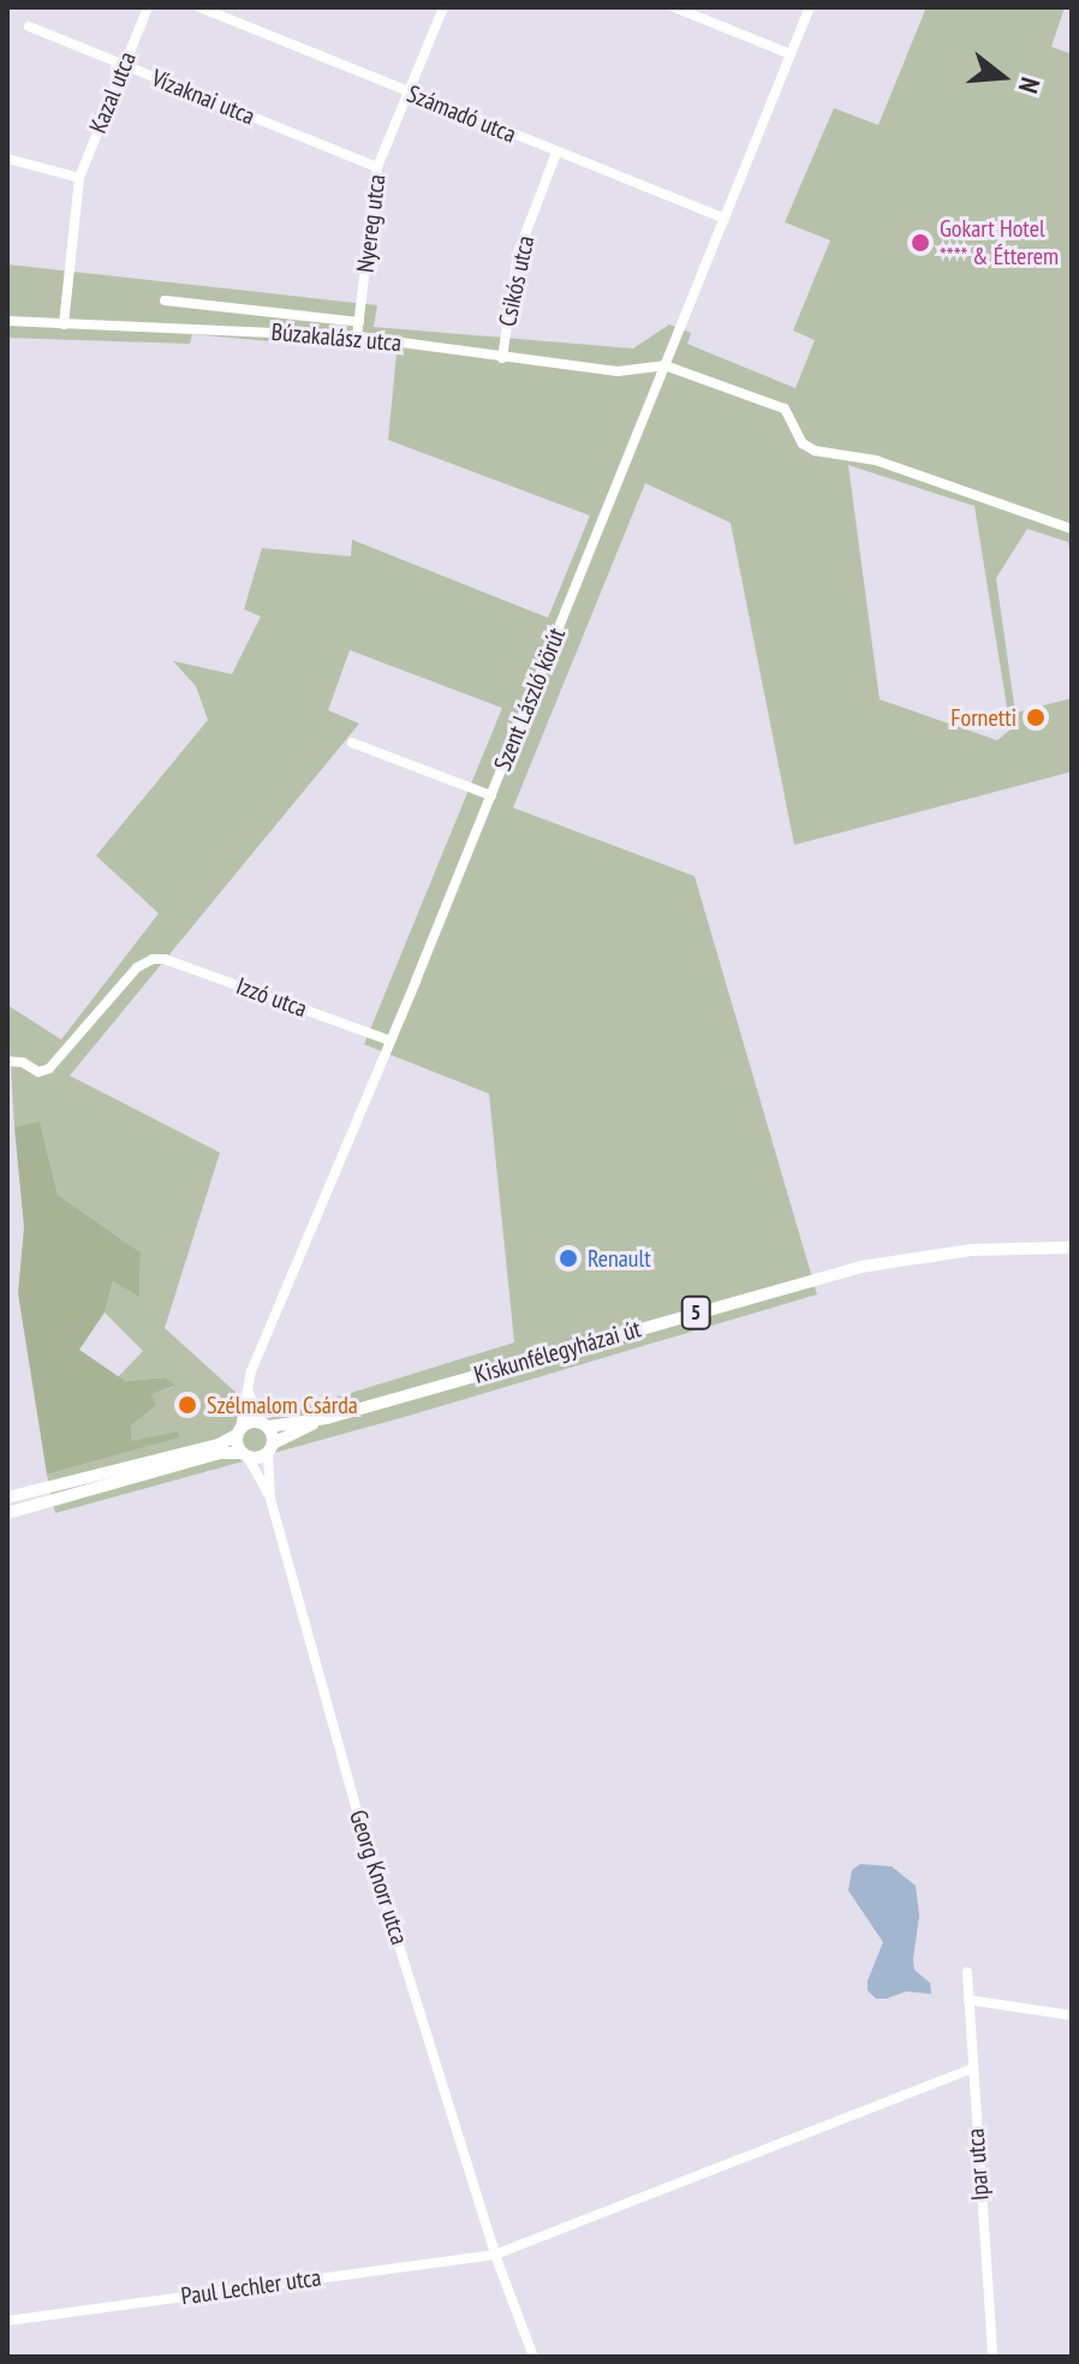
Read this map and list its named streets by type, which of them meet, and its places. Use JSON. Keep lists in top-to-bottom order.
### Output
{
  "streets": {
    "main road": ["5", "Kiskunfélegyházai út"],
    "street": [
      "Kazal utca",
      "Vízaknai utca",
      "Számadó utca",
      "Nyereg utca",
      "Csikós utca",
      "Búzakalász utca",
      "Szent László körút",
      "Izzó utca",
      "Georg Knorr utca",
      "Ipar utca",
      "Paul Lechler utca"
    ]
  },
  "crossings": [
    ["Kazal utca", "Vízaknai utca"],
    ["Kazal utca", "Búzakalász utca"],
    ["Vízaknai utca", "Nyereg utca"],
    ["Számadó utca", "Nyereg utca"],
    ["Számadó utca", "Csikós utca"],
    ["Számadó utca", "Szent László körút"],
    ["Nyereg utca", "Búzakalász utca"],
    ["Csikós utca", "Búzakalász utca"],
    ["Búzakalász utca", "Szent László körút"],
    ["Szent László körút", "Izzó utca"],
    ["Szent László körút", "5"],
    ["5", "Kiskunfélegyházai út"],
    ["5", "Georg Knorr utca"],
    ["Kiskunfélegyházai út", "Georg Knorr utca"],
    ["Georg Knorr utca", "Paul Lechler utca"],
    ["Ipar utca", "Paul Lechler utca"]
  ],
  "places": [
    "Gokart Hotel **** & Étterem",
    "Fornetti",
    "Renault",
    "Szélmalom Csárda"
  ],
  "north": "right"
}
